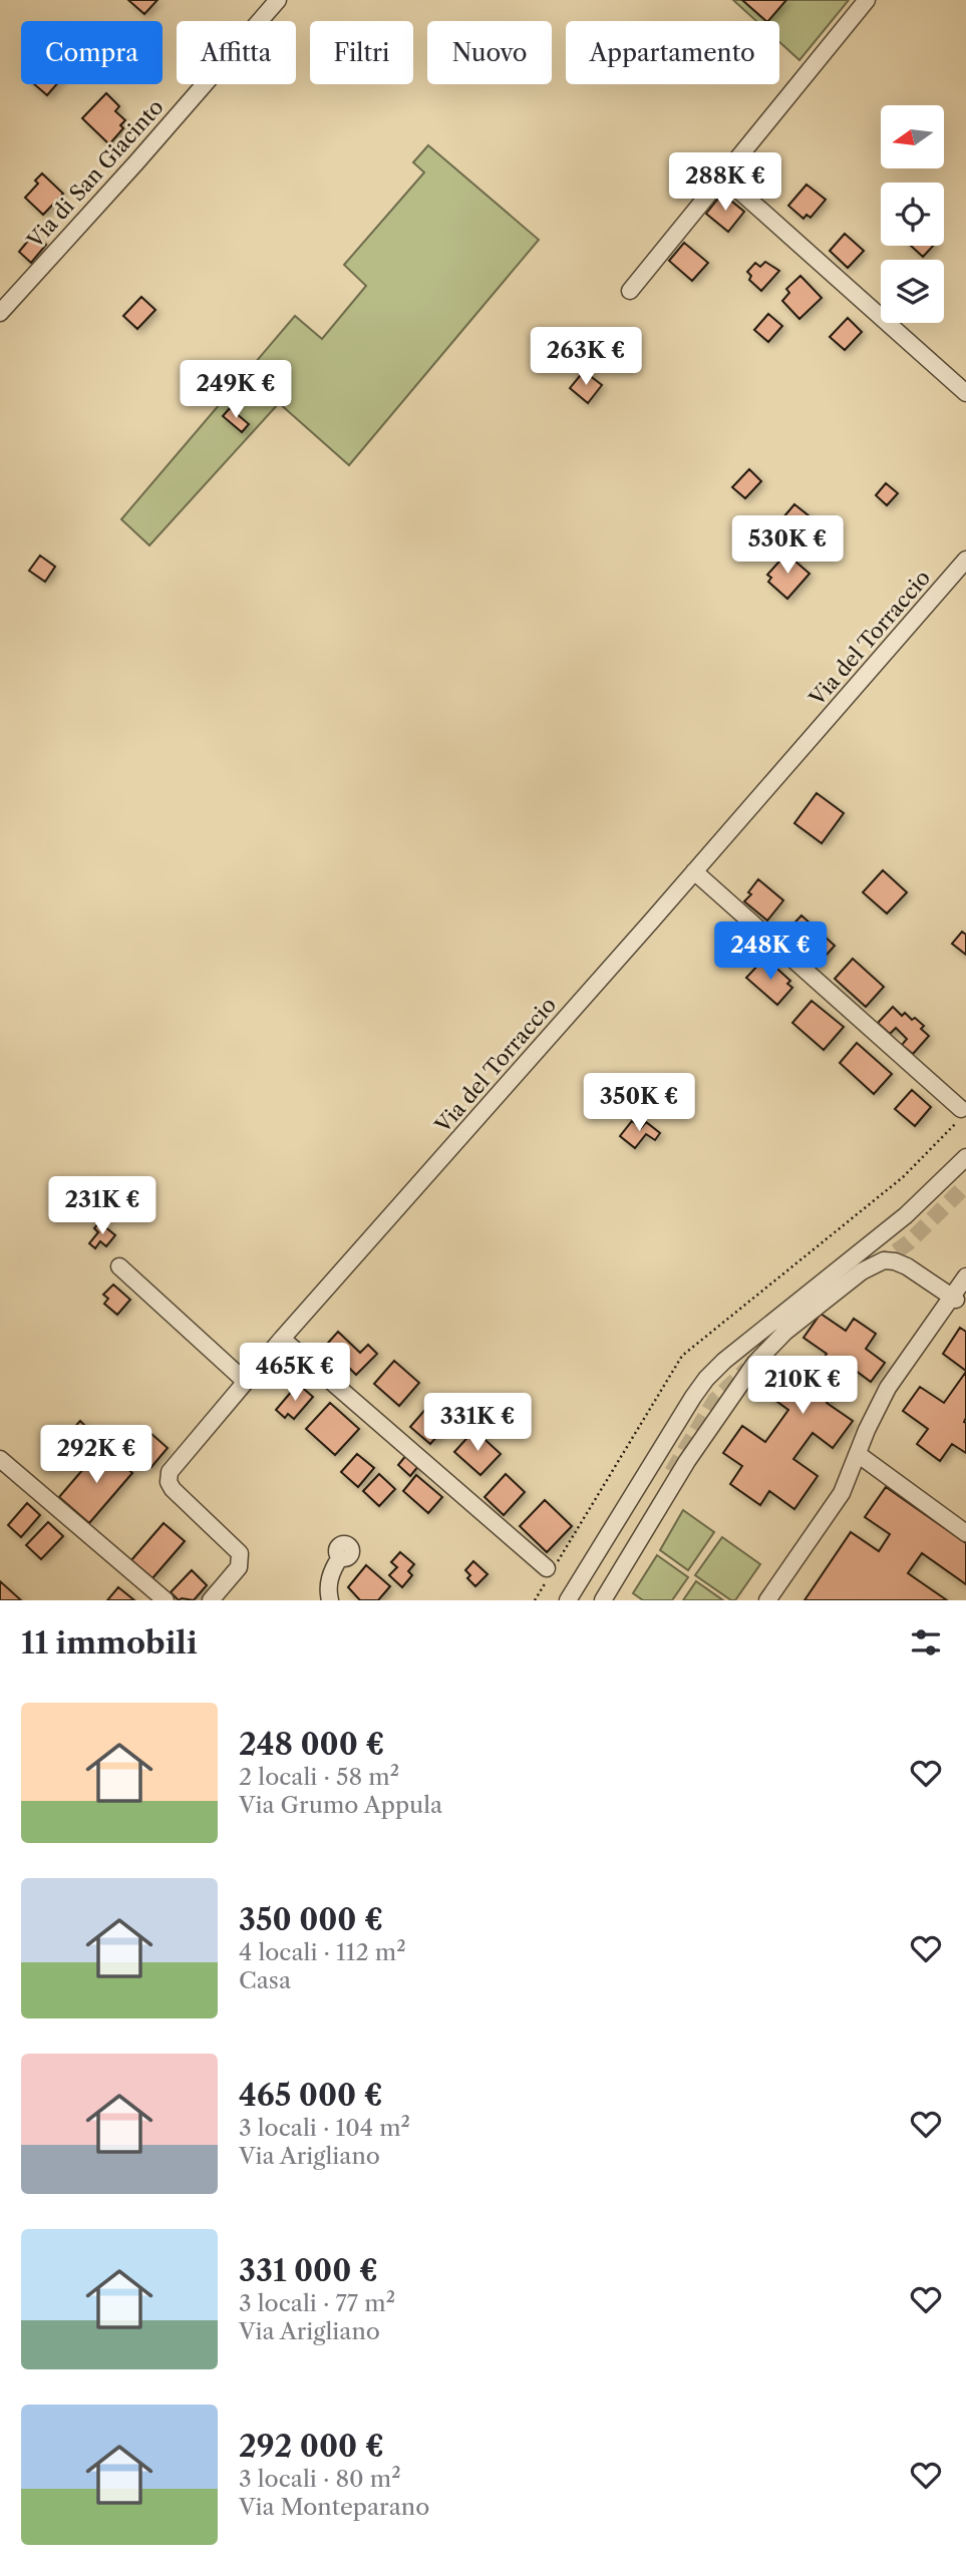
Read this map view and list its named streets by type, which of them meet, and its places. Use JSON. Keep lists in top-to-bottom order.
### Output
{
  "streets": {
    "street": ["Via di San Giacinto", "Via del Torraccio"]
  },
  "north": "left",
  "page": {
    "chip": [
      "Compra",
      "Affitta",
      "Filtri",
      "Nuovo",
      "Appartamento"
    ],
    "price": [
      "288K €",
      "263K €",
      "249K €",
      "530K €",
      "248K €",
      "350K €",
      "231K €",
      "465K €",
      "210K €",
      "331K €",
      "292K €"
    ],
    "heading": "11 immobili",
    "list": [
      {
        "name": "248 000 €",
        "note": "2 locali · 58 m² · Via Grumo Appula"
      },
      {
        "name": "350 000 €",
        "note": "4 locali · 112 m² · Casa"
      },
      {
        "name": "465 000 €",
        "note": "3 locali · 104 m² · Via Arigliano"
      },
      {
        "name": "331 000 €",
        "note": "3 locali · 77 m² · Via Arigliano"
      },
      {
        "name": "292 000 €",
        "note": "3 locali · 80 m² · Via Monteparano"
      }
    ]
  }
}
